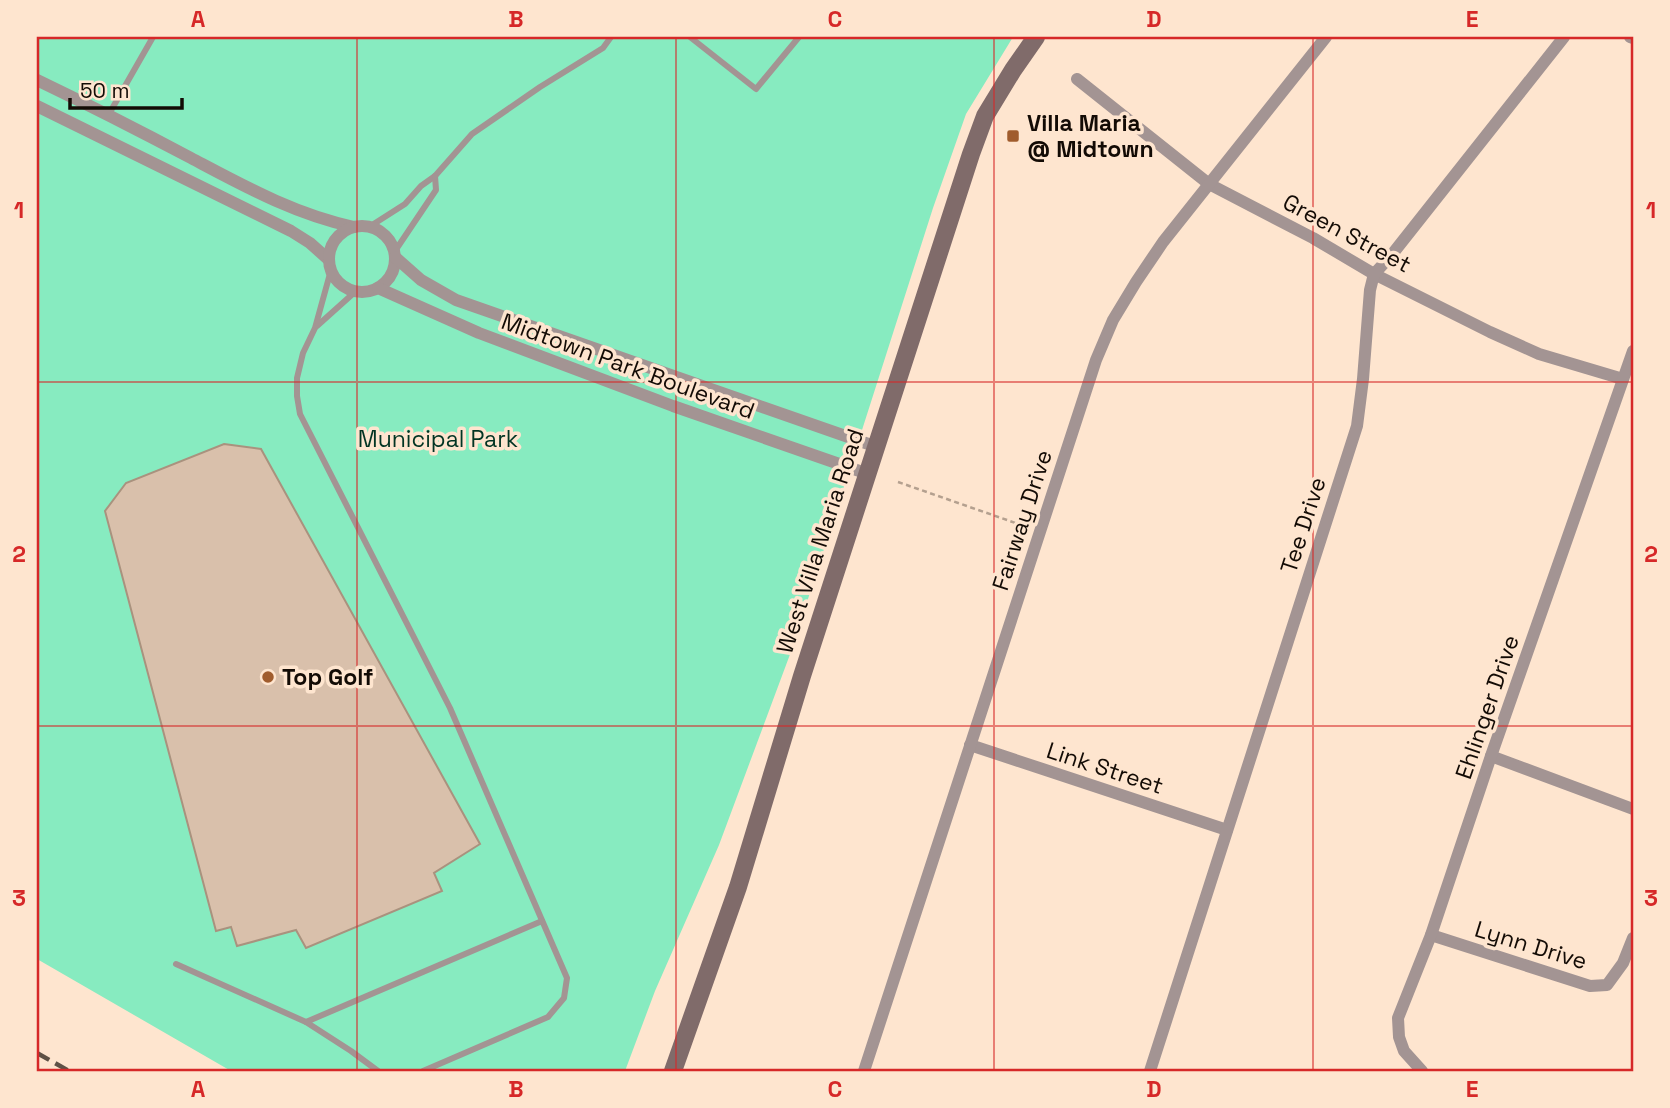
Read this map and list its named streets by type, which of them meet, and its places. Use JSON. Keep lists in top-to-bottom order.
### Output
{
  "streets": {
    "main road": ["West Villa Maria Road"],
    "street": [
      "Green Street",
      "Midtown Park Boulevard",
      "Fairway Drive",
      "Tee Drive",
      "Ehlinger Drive",
      "Link Street",
      "Lynn Drive"
    ]
  },
  "crossings": [
    ["Green Street", "Fairway Drive"],
    ["Green Street", "Tee Drive"],
    ["Green Street", "Ehlinger Drive"],
    ["Midtown Park Boulevard", "West Villa Maria Road"],
    ["Fairway Drive", "Link Street"],
    ["Tee Drive", "Link Street"],
    ["Ehlinger Drive", "Lynn Drive"]
  ],
  "parks": ["Municipal Park"],
  "places": {
    "transit": ["Villa Maria @ Midtown"],
    "other": ["Top Golf"]
  },
  "scale_bar": "50 m",
  "grid": {
    "columns": [
      "A",
      "B",
      "C",
      "D",
      "E"
    ],
    "rows": ["1", "2", "3"]
  }
}
